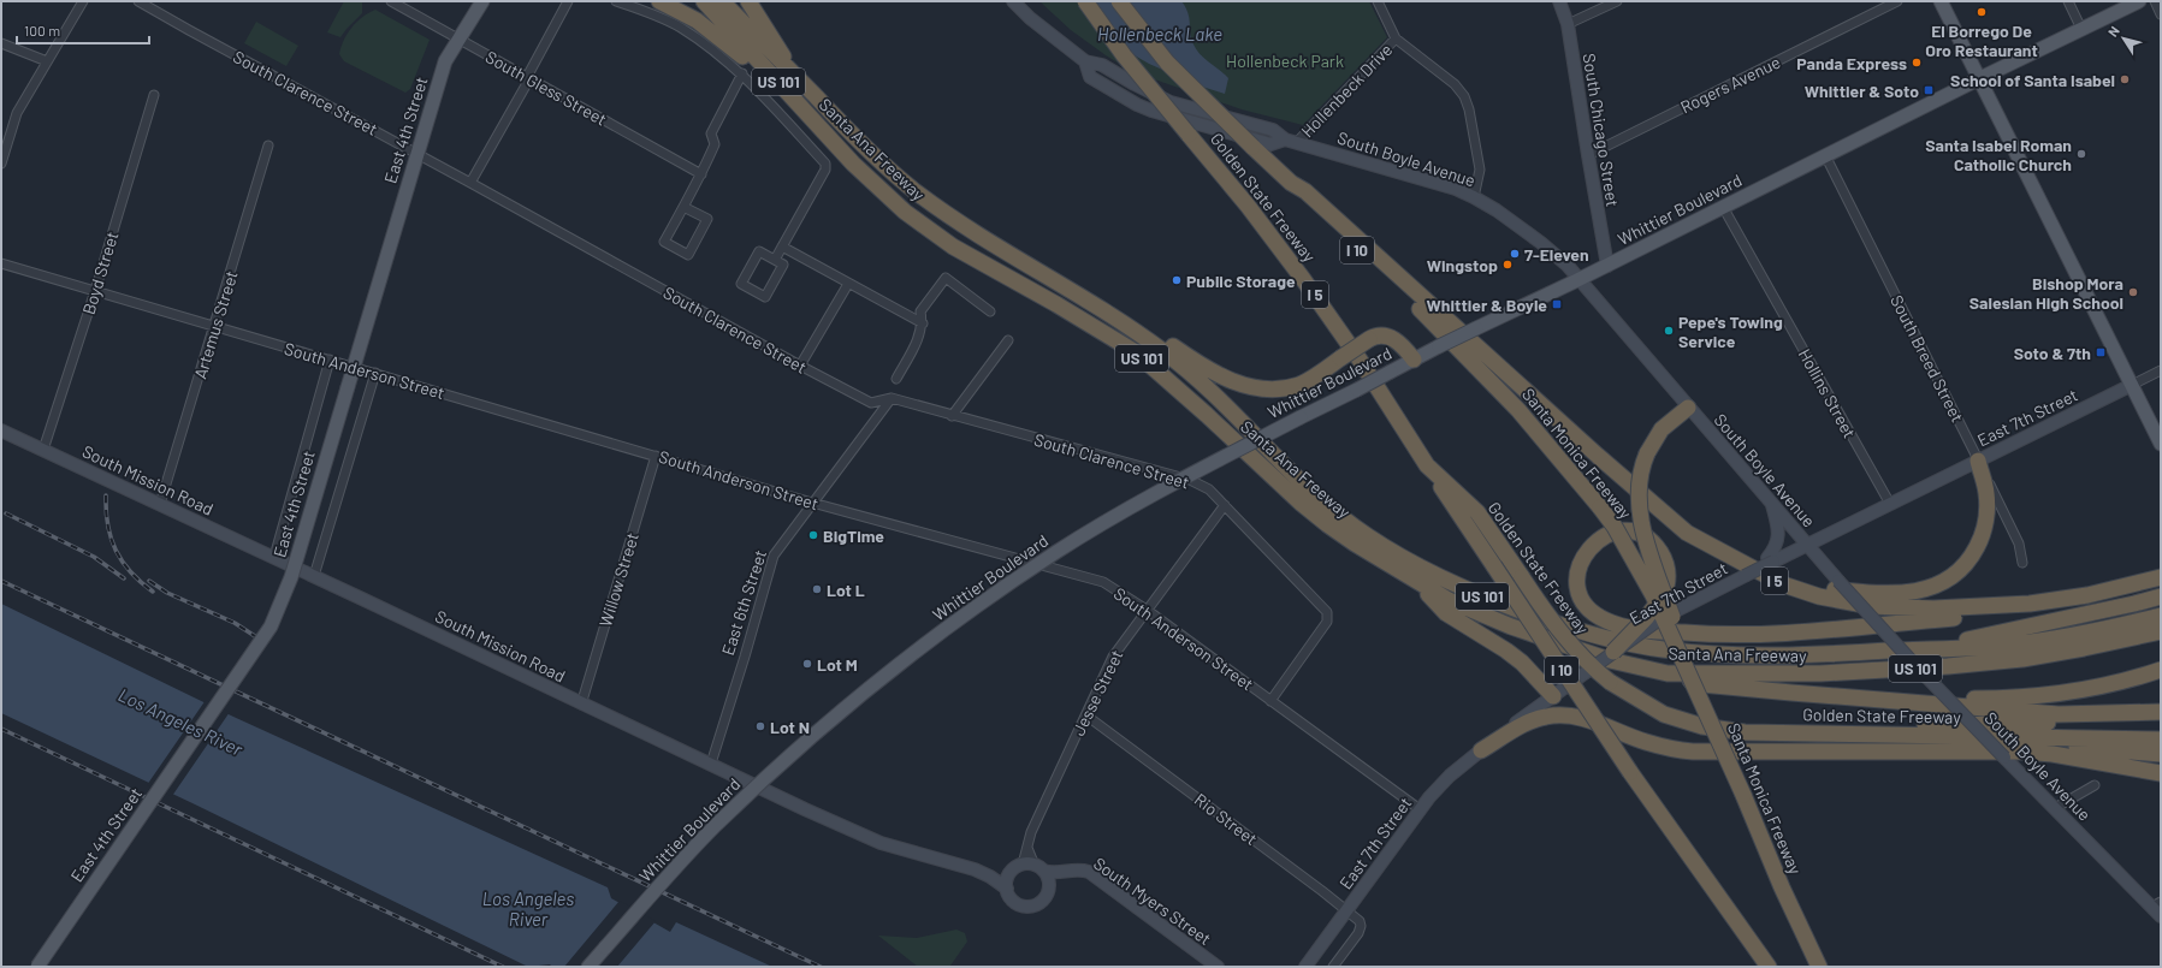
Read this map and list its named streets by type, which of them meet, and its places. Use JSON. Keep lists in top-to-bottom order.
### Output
{
  "streets": {
    "highway": [
      "US 101",
      "Santa Ana Freeway",
      "Golden State Freeway",
      "I 10",
      "I 5",
      "Santa Monica Freeway"
    ],
    "main road": [
      "East 4th Street",
      "South Chicago Street",
      "South Boyle Avenue",
      "Whittier Boulevard",
      "East 7th Street",
      "South Mission Road",
      "South Myers Street"
    ],
    "street": [
      "Rogers Avenue",
      "South Gless Street",
      "Hollenbeck Drive",
      "South Clarence Street",
      "Boyd Street",
      "Artemus Street",
      "South Breed Street",
      "South Anderson Street",
      "Hollins Street",
      "Willow Street",
      "East 6th Street",
      "Jesse Street",
      "Rio Street"
    ]
  },
  "crossings": [
    ["Rogers Avenue", "South Chicago Street"],
    ["South Gless Street", "East 4th Street"],
    ["Hollenbeck Drive", "South Boyle Avenue"],
    ["South Clarence Street", "East 4th Street"],
    ["South Clarence Street", "South Anderson Street"],
    ["South Clarence Street", "East 6th Street"],
    ["South Clarence Street", "Jesse Street"],
    ["East 4th Street", "South Anderson Street"],
    ["East 4th Street", "South Mission Road"],
    ["South Chicago Street", "Whittier Boulevard"],
    ["South Boyle Avenue", "Whittier Boulevard"],
    ["South Boyle Avenue", "East 7th Street"],
    ["Golden State Freeway", "I 10"],
    ["Golden State Freeway", "East 7th Street"],
    ["Golden State Freeway", "Santa Monica Freeway"],
    ["Whittier Boulevard", "South Breed Street"],
    ["Whittier Boulevard", "Hollins Street"],
    ["Boyd Street", "South Anderson Street"],
    ["Boyd Street", "South Mission Road"],
    ["Artemus Street", "South Anderson Street"],
    ["Artemus Street", "South Mission Road"],
    ["South Breed Street", "East 7th Street"],
    ["South Anderson Street", "East 7th Street"],
    ["South Anderson Street", "Willow Street"],
    ["South Anderson Street", "East 6th Street"],
    ["South Anderson Street", "Jesse Street"],
    ["Hollins Street", "East 7th Street"],
    ["East 7th Street", "Rio Street"],
    ["South Mission Road", "Willow Street"],
    ["South Mission Road", "East 6th Street"],
    ["South Mission Road", "Jesse Street"],
    ["South Mission Road", "South Myers Street"],
    ["Jesse Street", "Rio Street"],
    ["Jesse Street", "South Myers Street"]
  ],
  "water": ["Hollenbeck Lake", "Los Angeles River"],
  "parks": ["Hollenbeck Park"],
  "places": {
    "other": [
      "El Borrego De Oro Restaurant",
      "Panda Express",
      "School of Santa Isabel",
      "Santa Isabel Roman Catholic Church",
      "7-Eleven",
      "Wingstop",
      "Public Storage",
      "Bishop Mora Salesian High School",
      "Pepe's Towing Service",
      "BigTime",
      "Lot L",
      "Lot M",
      "Lot N"
    ],
    "transit": ["Whittier & Soto", "Whittier & Boyle", "Soto & 7th"]
  },
  "scale_bar": "100 m",
  "north": "top left"
}
